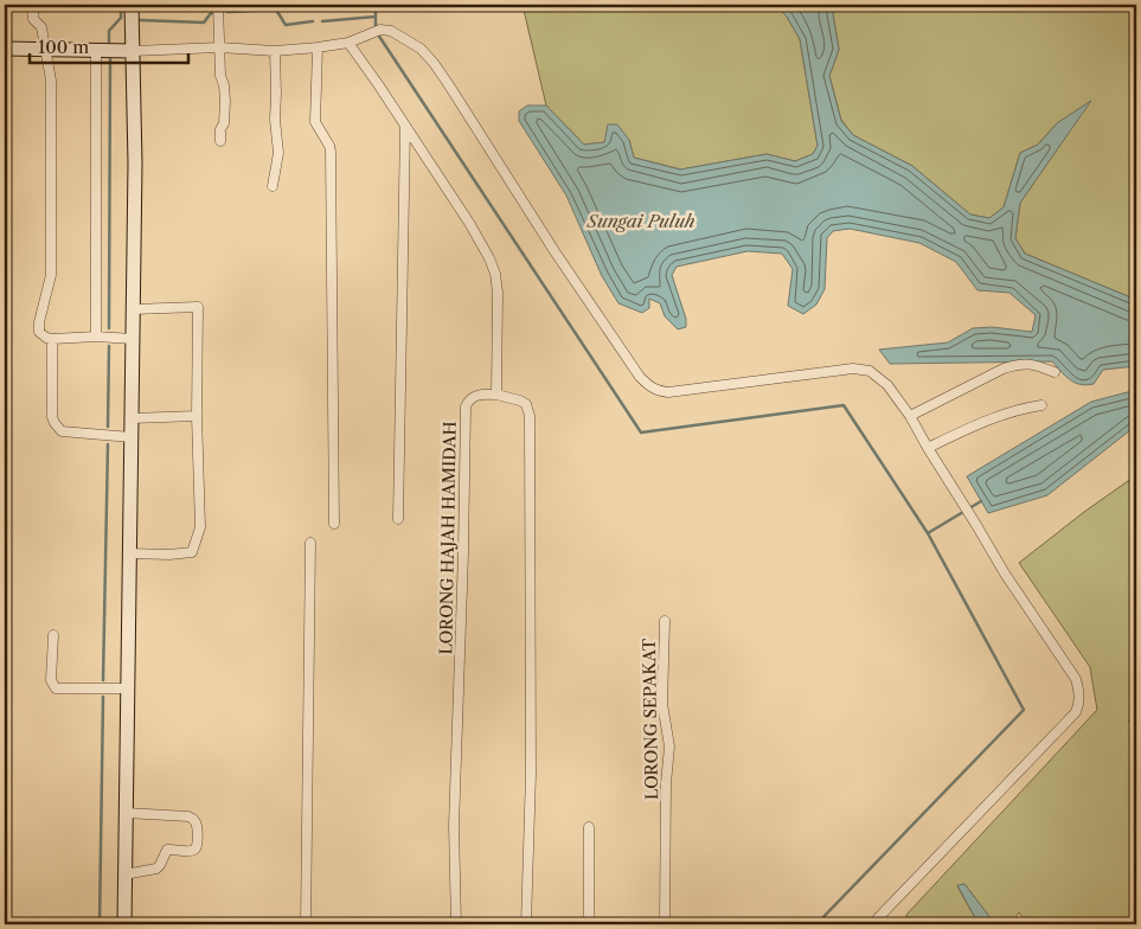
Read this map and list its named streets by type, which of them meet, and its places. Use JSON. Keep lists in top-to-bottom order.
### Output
{
  "streets": {
    "street": ["LORONG HAJAH HAMIDAH", "LORONG SEPAKAT"]
  },
  "water": ["Sungai Puluh"],
  "scale_bar": "100 m"
}
